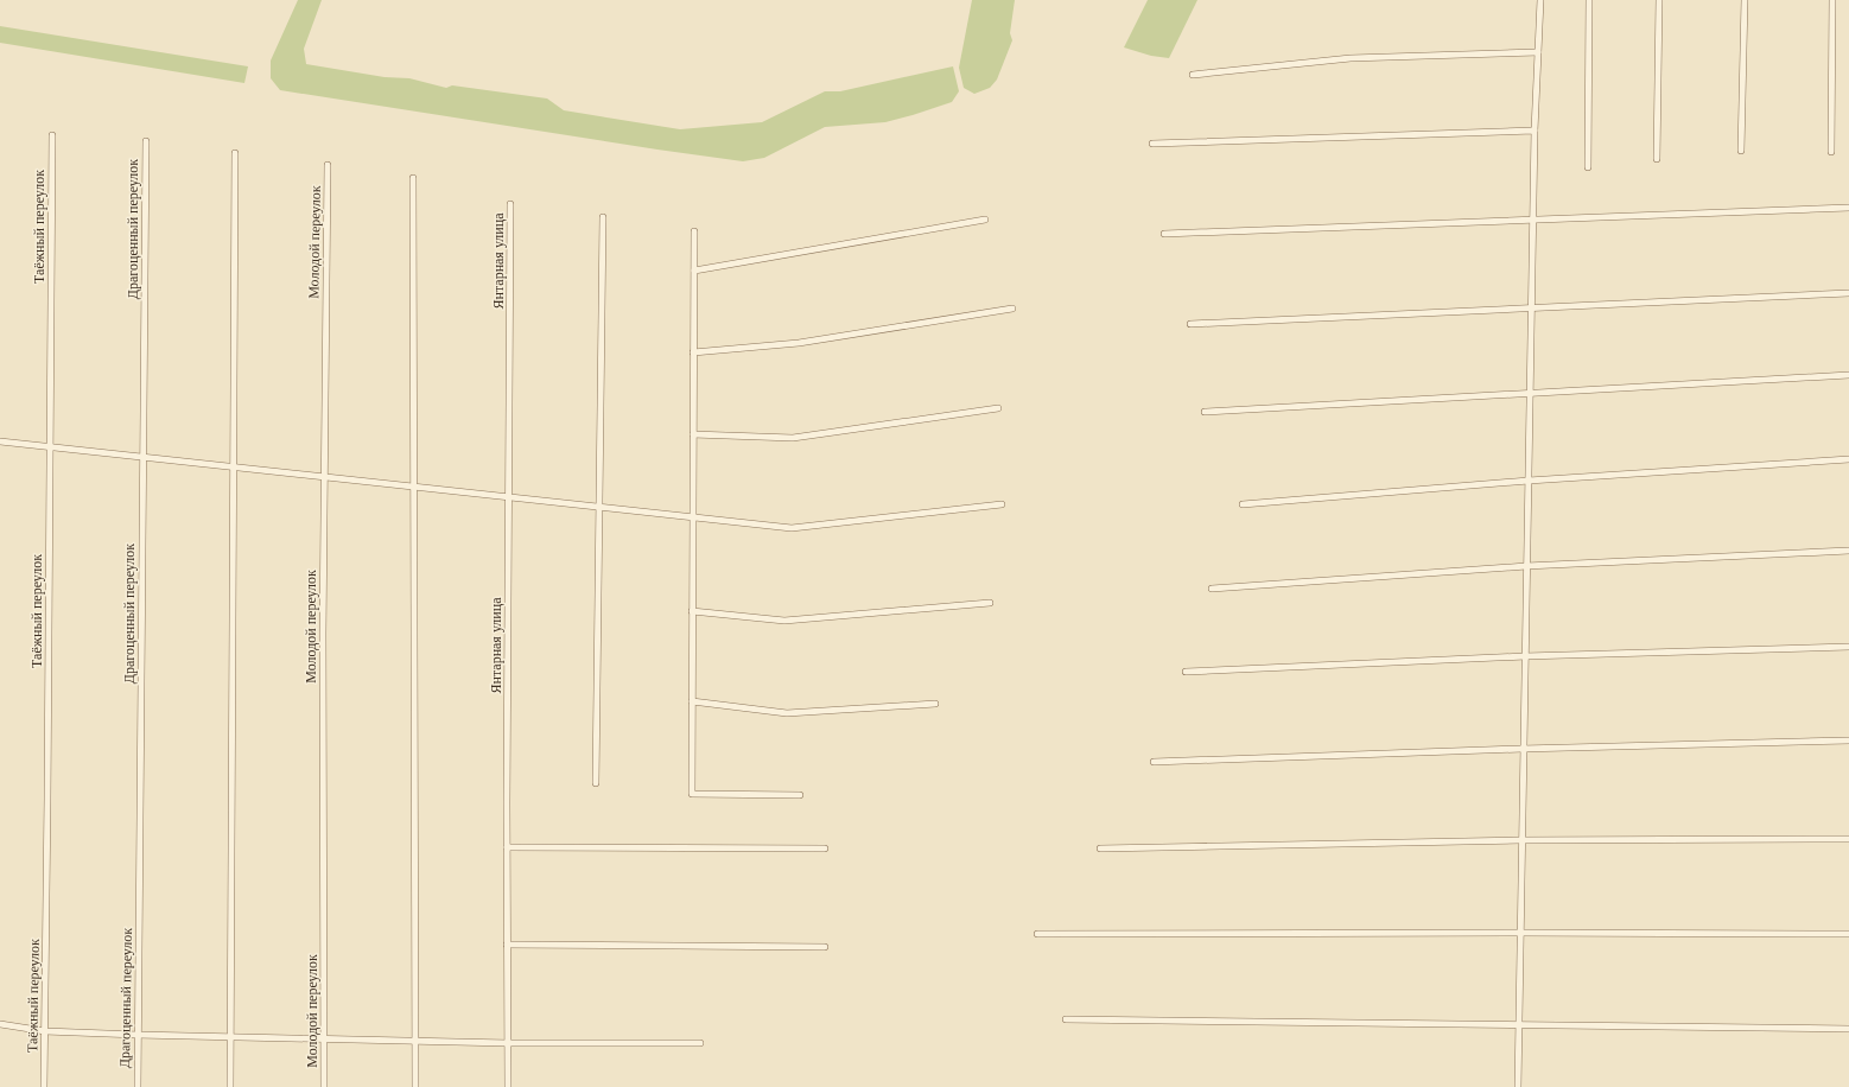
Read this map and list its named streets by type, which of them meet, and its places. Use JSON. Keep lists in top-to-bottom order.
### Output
{
  "streets": {
    "street": [
      "Таёжный переулок",
      "Драгоценный переулок",
      "Молодой переулок",
      "Янтарная улица"
    ]
  }
}
